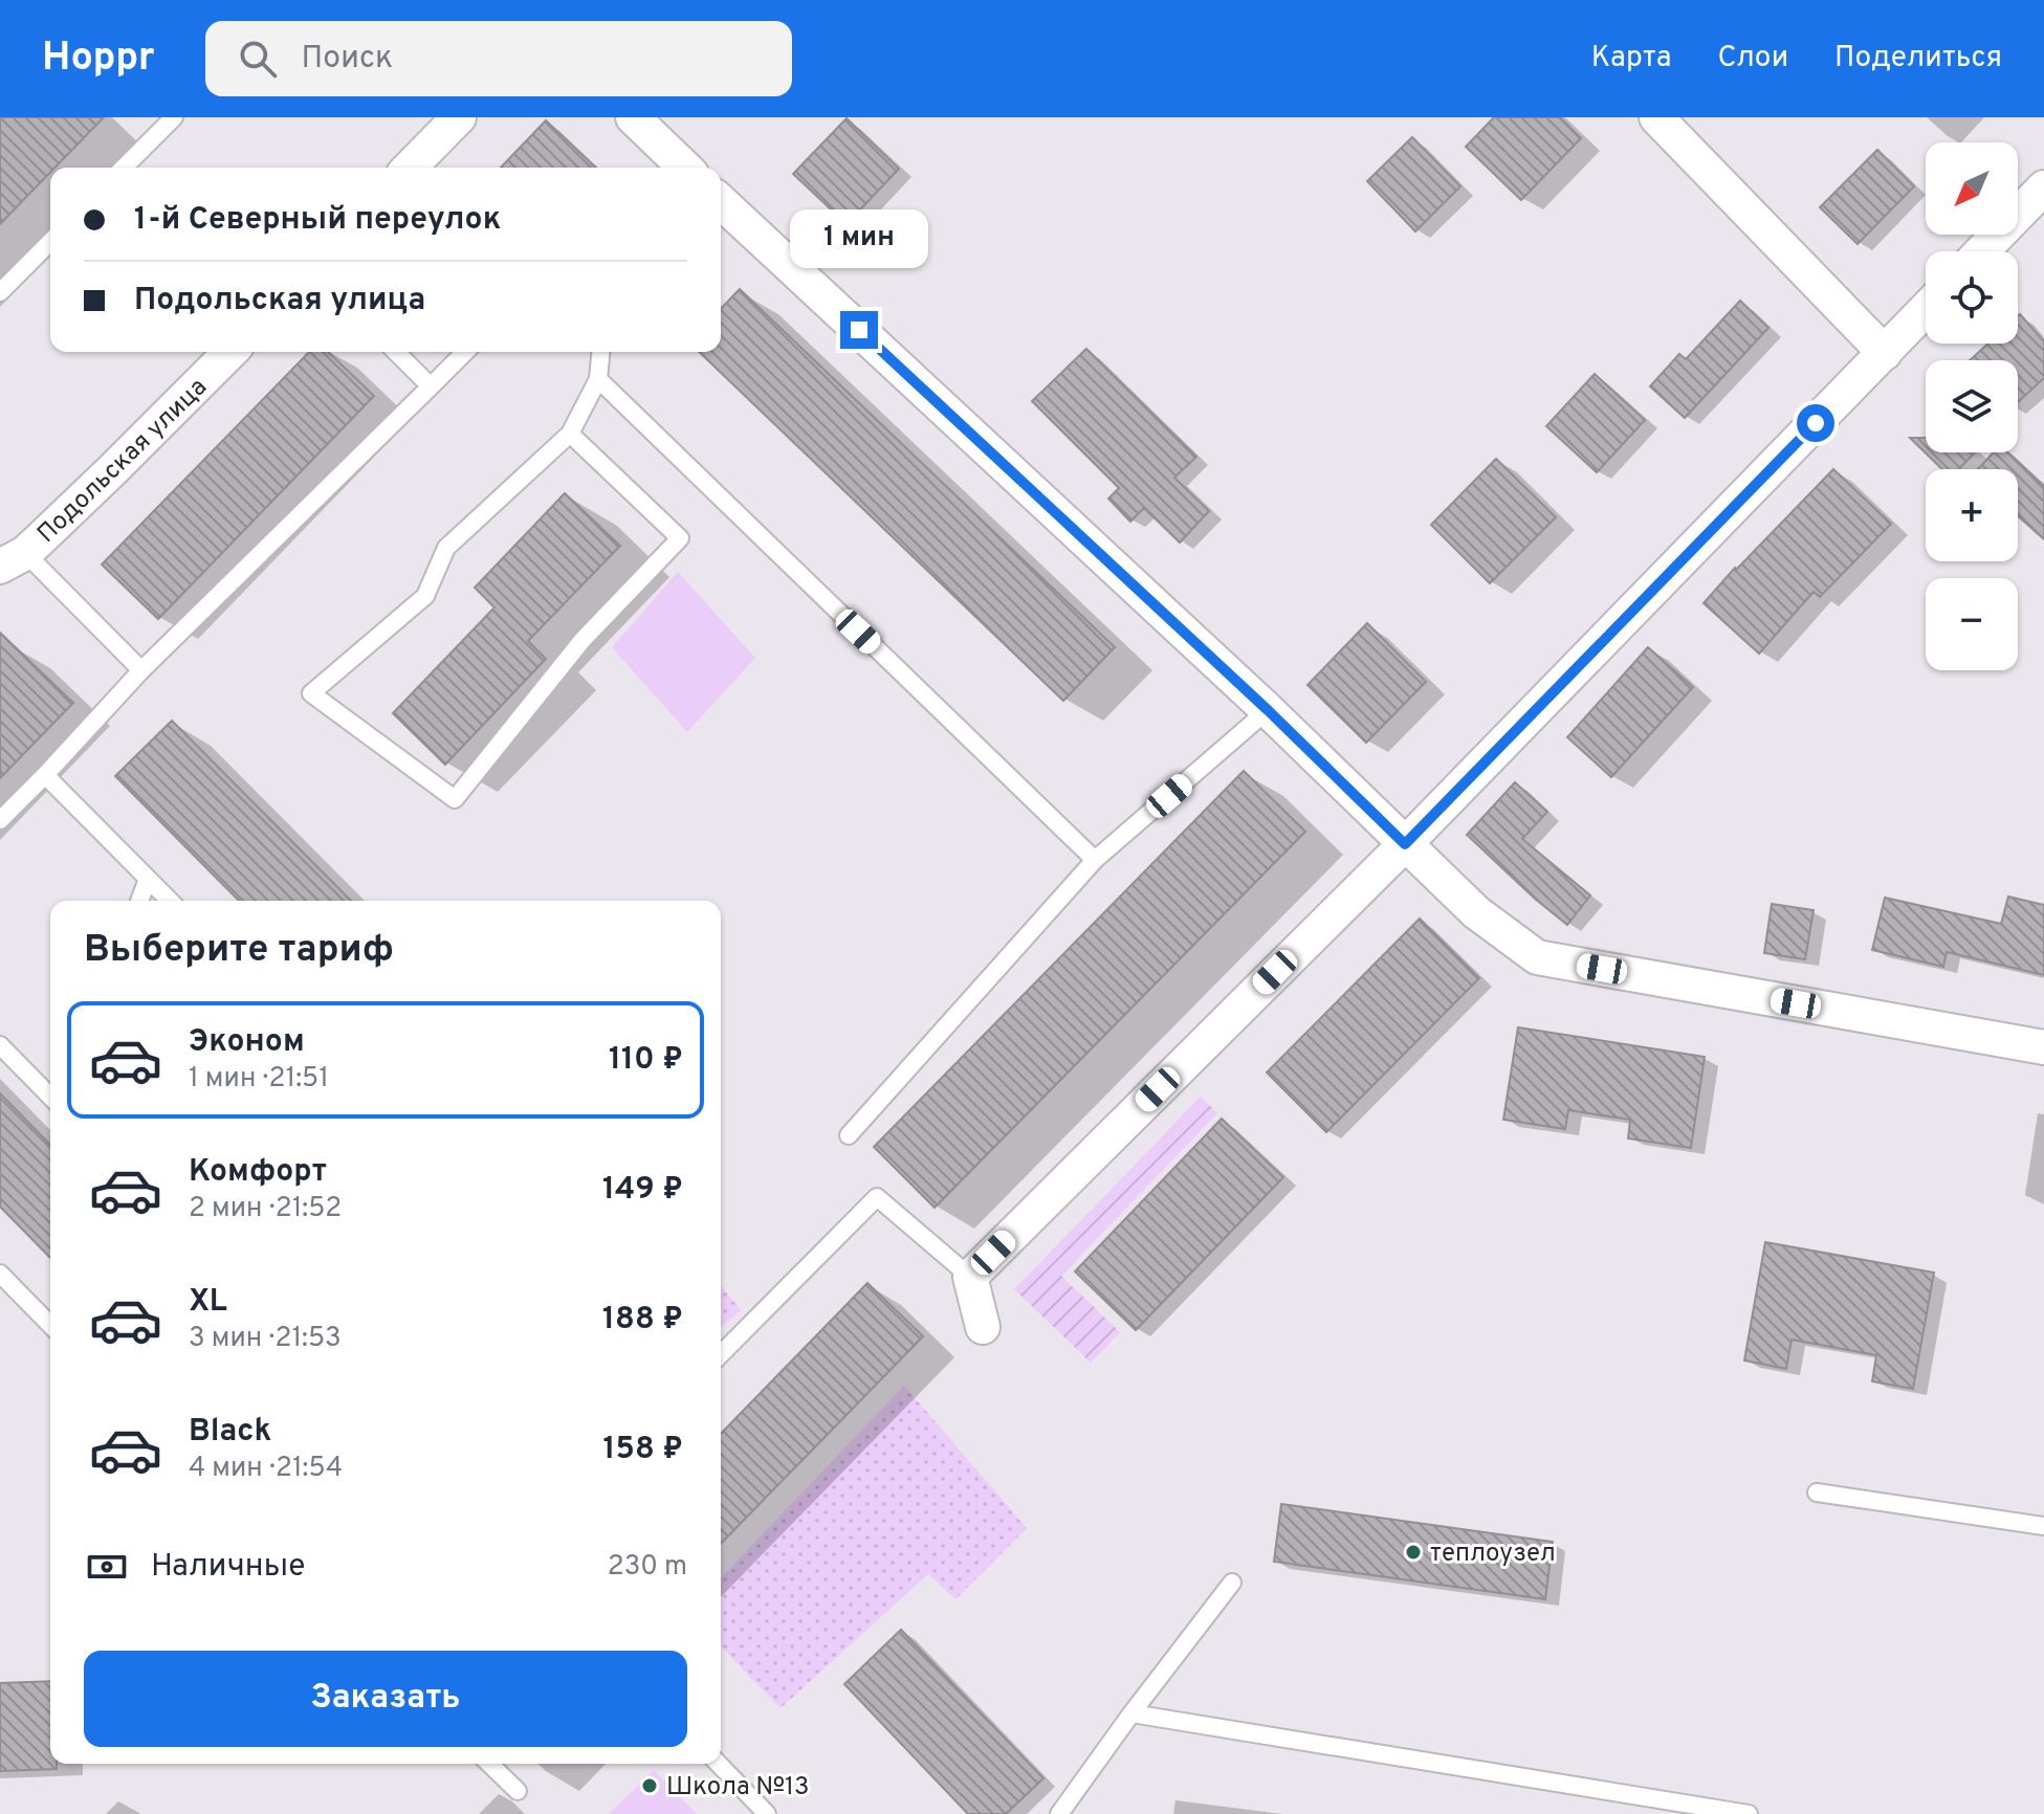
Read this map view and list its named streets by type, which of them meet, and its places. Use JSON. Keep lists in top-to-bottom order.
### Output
{
  "streets": {
    "street": ["Подольская улица"]
  },
  "places": ["теплоузел", "Школа №13"],
  "north": "bottom left",
  "page": {
    "header": "Hoppr",
    "search": "Поиск",
    "nav": ["Карта", "Слои", "Поделиться"],
    "map_buttons": ["+", "−"],
    "banner": ["1-й Северный переулок", "Подольская улица"],
    "bubble": "1 мин",
    "heading": "Выберите тариф",
    "list": [
      {
        "name": "Эконом",
        "note": "1 мин · 21:51",
        "value": "110 ₽"
      },
      {
        "name": "Комфорт",
        "note": "2 мин · 21:52",
        "value": "149 ₽"
      },
      {
        "name": "XL",
        "note": "3 мин · 21:53",
        "value": "188 ₽"
      },
      {
        "name": "Black",
        "note": "4 мин · 21:54",
        "value": "158 ₽"
      }
    ],
    "pay": ["Наличные", "230 m"],
    "buttons": "Заказать"
  }
}
